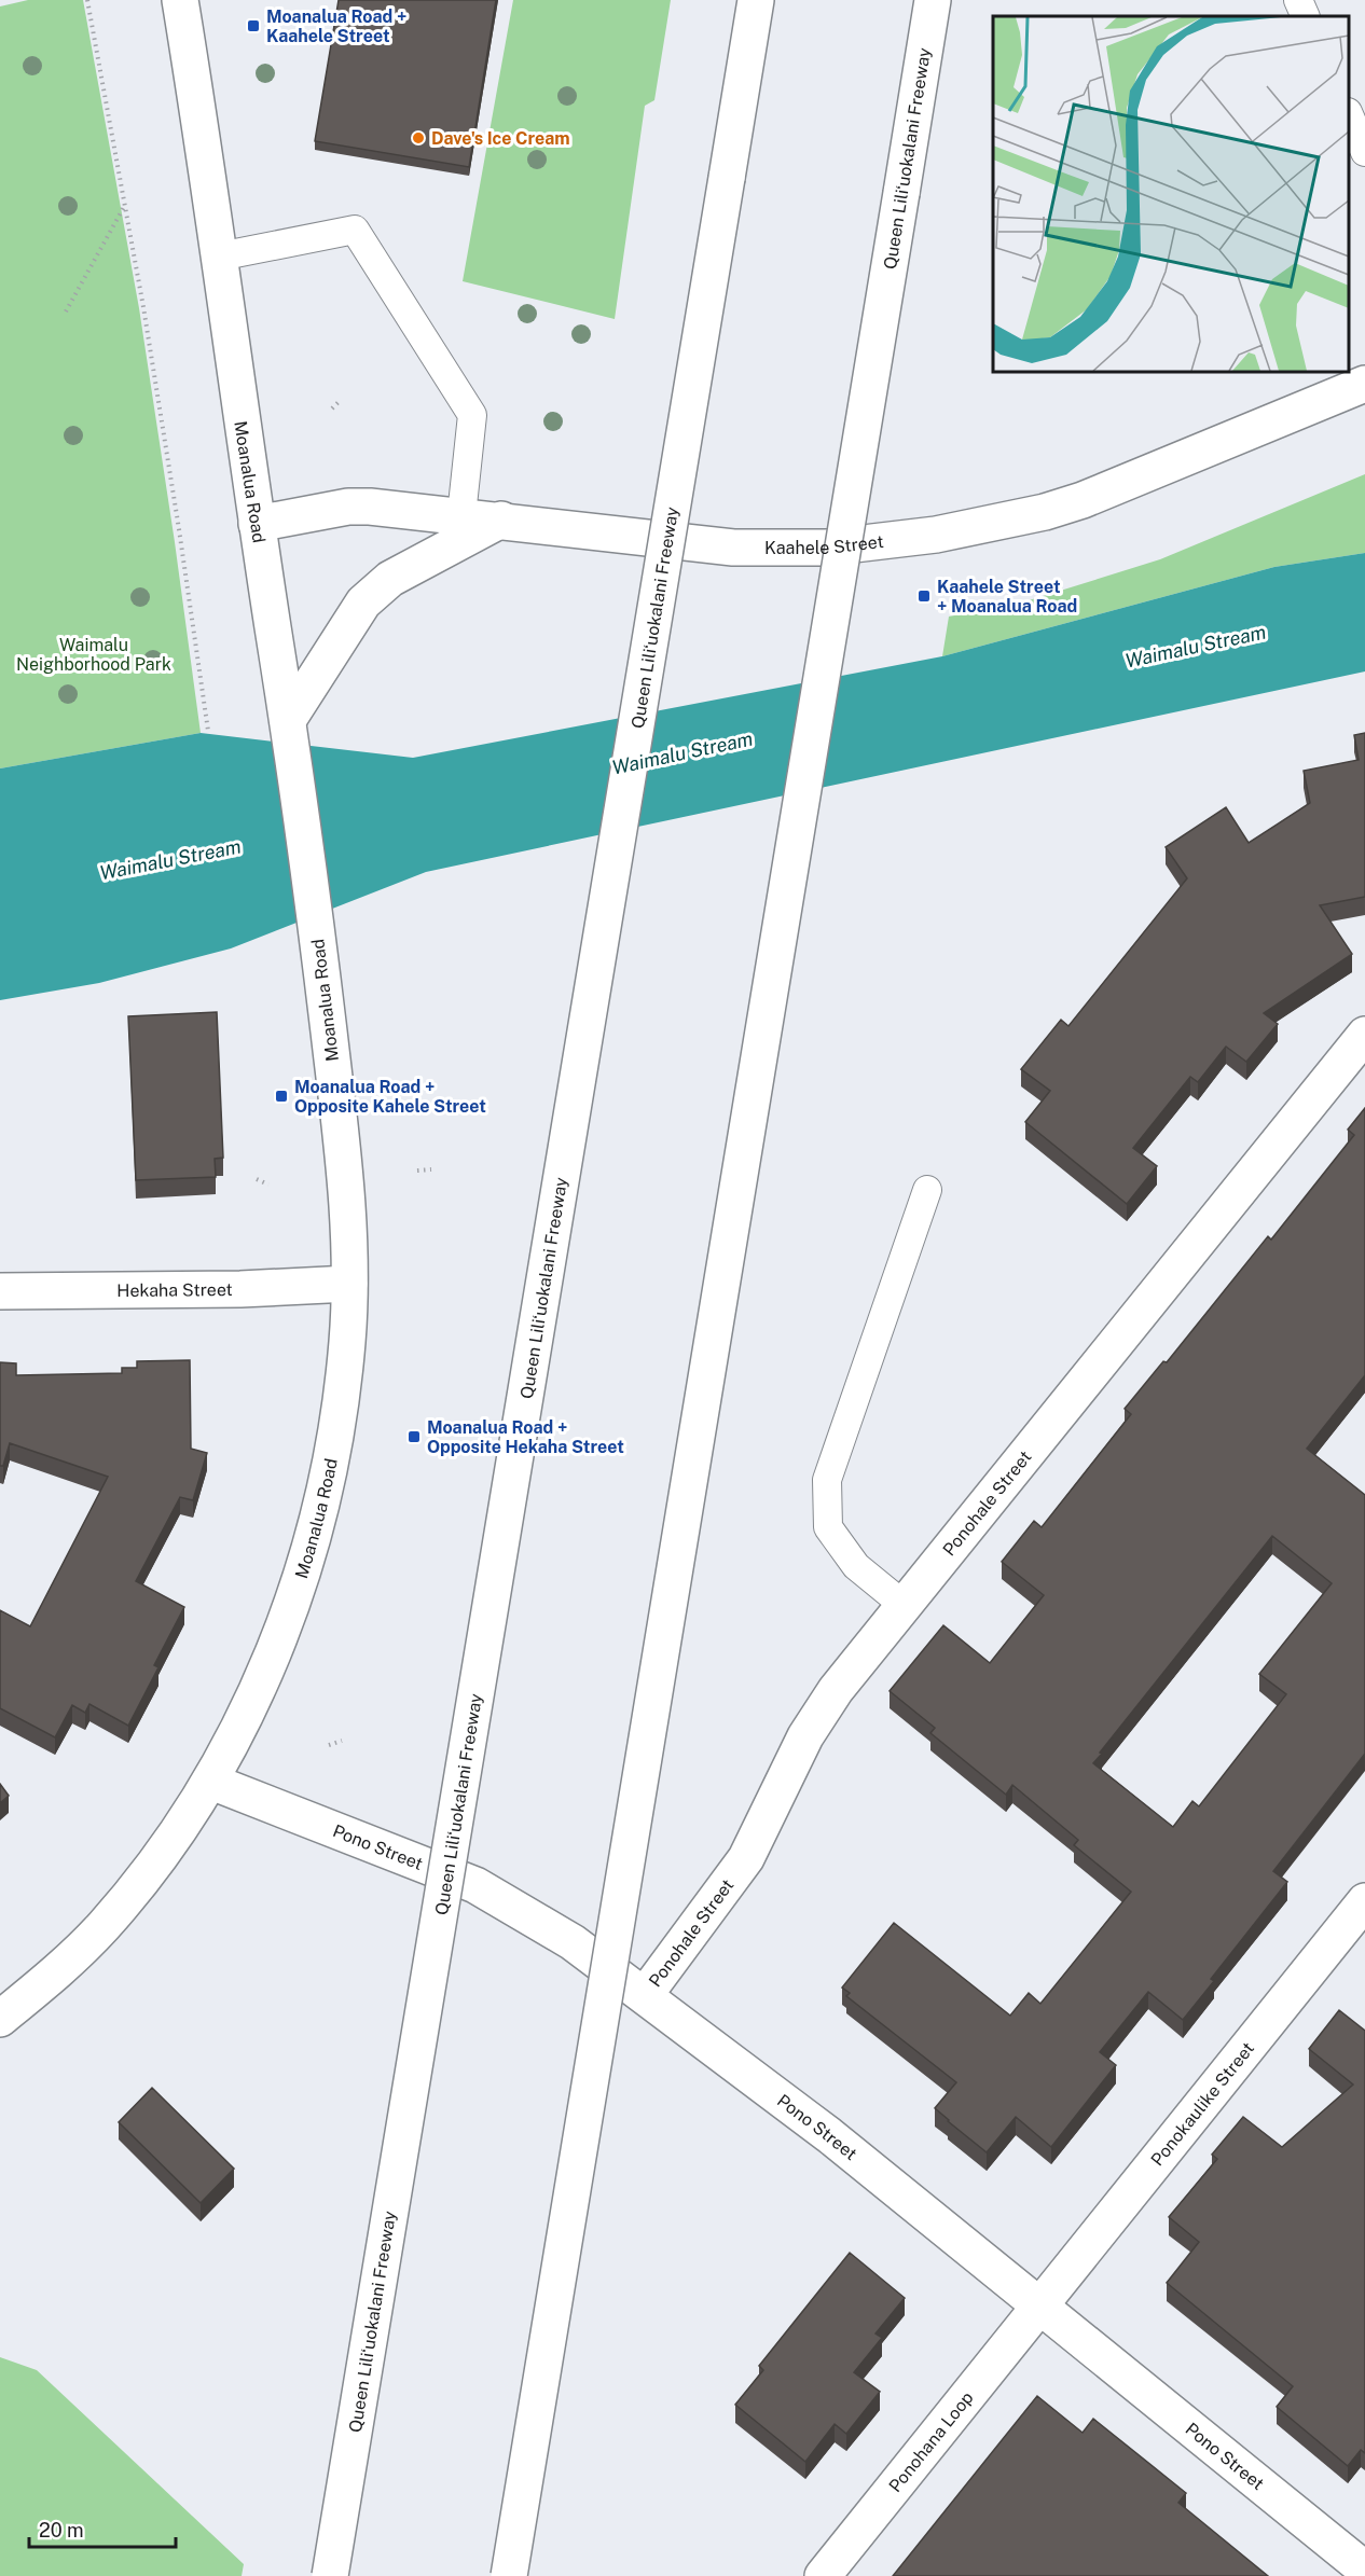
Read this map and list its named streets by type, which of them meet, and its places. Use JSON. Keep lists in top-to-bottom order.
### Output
{
  "streets": {
    "main road": [
      "Queen Liliʻuokalani Freeway",
      "Moanalua Road",
      "Kaahele Street",
      "Hekaha Street",
      "Ponohale Street",
      "Pono Street",
      "Ponokaulike Street",
      "Ponohana Loop"
    ]
  },
  "crossings": [
    ["Moanalua Road", "Kaahele Street"],
    ["Moanalua Road", "Hekaha Street"],
    ["Moanalua Road", "Pono Street"],
    ["Ponohale Street", "Pono Street"],
    ["Pono Street", "Ponokaulike Street"],
    ["Pono Street", "Ponohana Loop"],
    ["Ponokaulike Street", "Ponohana Loop"]
  ],
  "water": ["Waimalu Stream"],
  "parks": ["Waimalu Neighborhood Park"],
  "places": {
    "transit": [
      "Moanalua Road + Kaahele Street",
      "Kaahele Street + Moanalua Road",
      "Moanalua Road + Opposite Kahele Street",
      "Moanalua Road + Opposite Hekaha Street"
    ],
    "other": ["Dave's Ice Cream"]
  },
  "scale_bar": "20 m"
}
